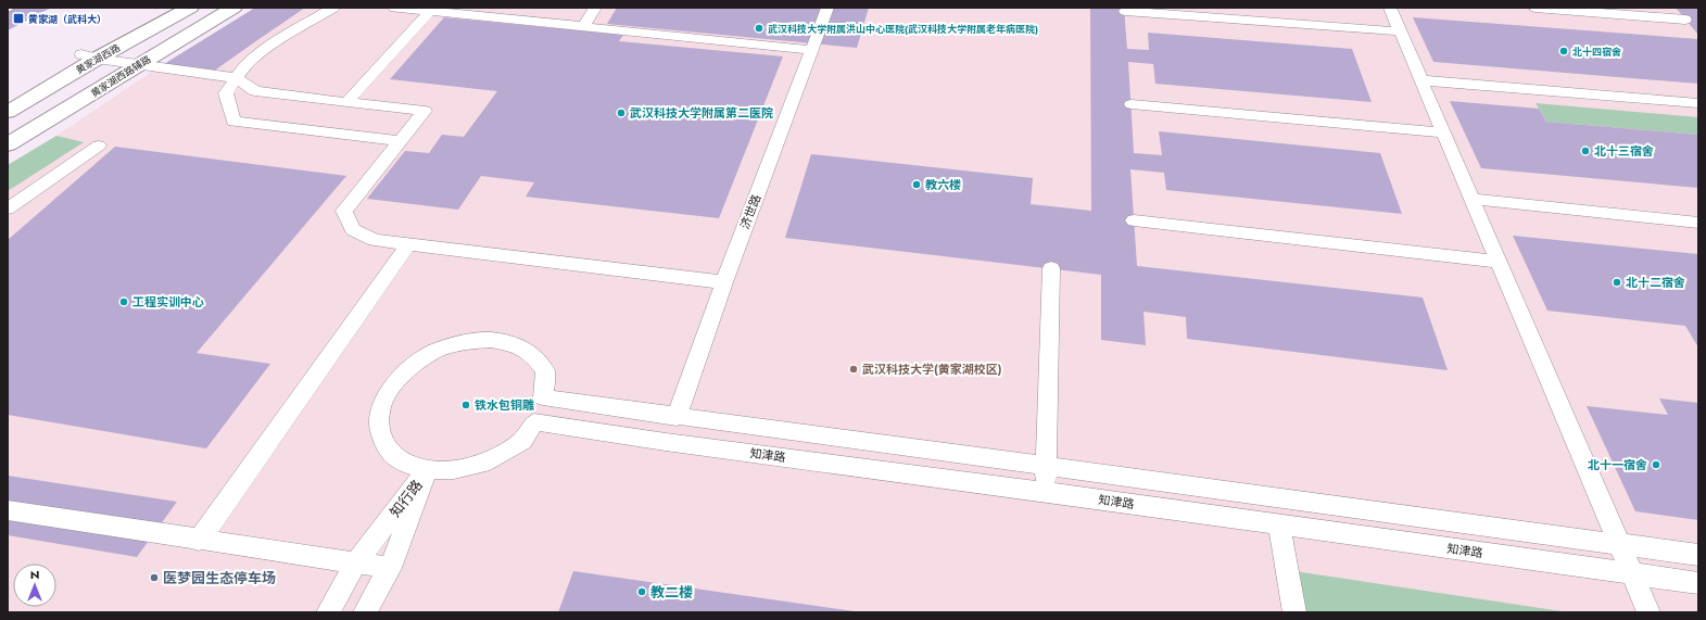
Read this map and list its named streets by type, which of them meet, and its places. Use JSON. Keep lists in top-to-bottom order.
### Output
{
  "streets": {
    "main road": ["黄家湖西路", "黄家湖西路辅路"],
    "lane": ["济世路", "知津路", "知行路"]
  },
  "crossings": [
    ["知津路", "知行路"]
  ],
  "places": {
    "transit": ["黄家湖（武科大）"],
    "other": [
      "武汉科技大学附属洪山中心医院(武汉科技大学附属老年病医院)",
      "北十四宿舍",
      "武汉科技大学附属第二医院",
      "北十三宿舍",
      "教六楼",
      "北十二宿舍",
      "工程实训中心",
      "武汉科技大学(黄家湖校区)",
      "铁水包铜雕",
      "北十一宿舍",
      "医梦园生态停车场",
      "教二楼"
    ]
  },
  "north": "top"
}
